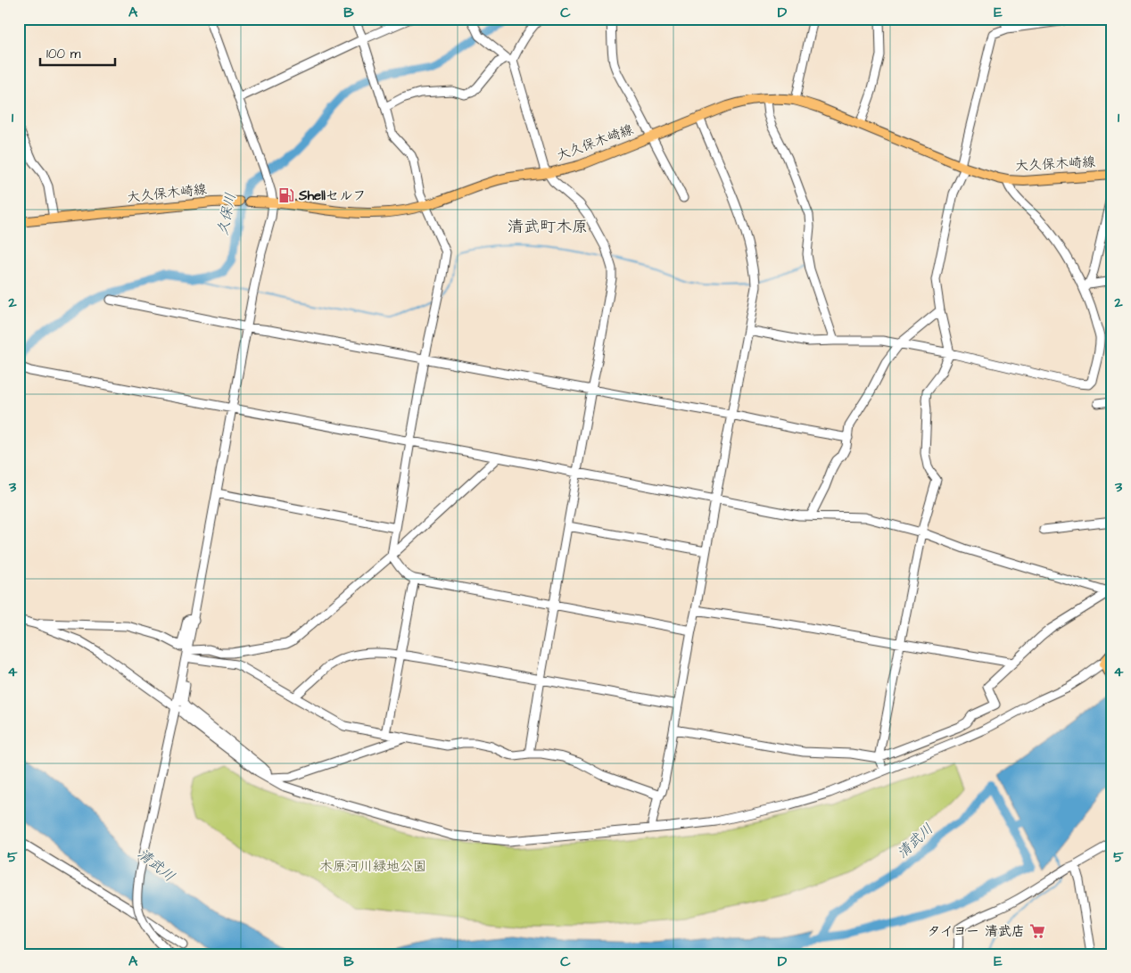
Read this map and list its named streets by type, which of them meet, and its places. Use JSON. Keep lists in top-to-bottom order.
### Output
{
  "streets": {
    "main road": ["大久保木崎線"]
  },
  "districts": ["清武町木原"],
  "water": ["久保川", "清武川"],
  "parks": ["木原河川緑地公園"],
  "places": {
    "fuel station": ["Shellセルフ"],
    "supermarket": ["タイヨー 清武店"]
  },
  "scale_bar": "100 m",
  "grid": {
    "columns": [
      "A",
      "B",
      "C",
      "D",
      "E"
    ],
    "rows": [
      "1",
      "2",
      "3",
      "4",
      "5"
    ]
  }
}
